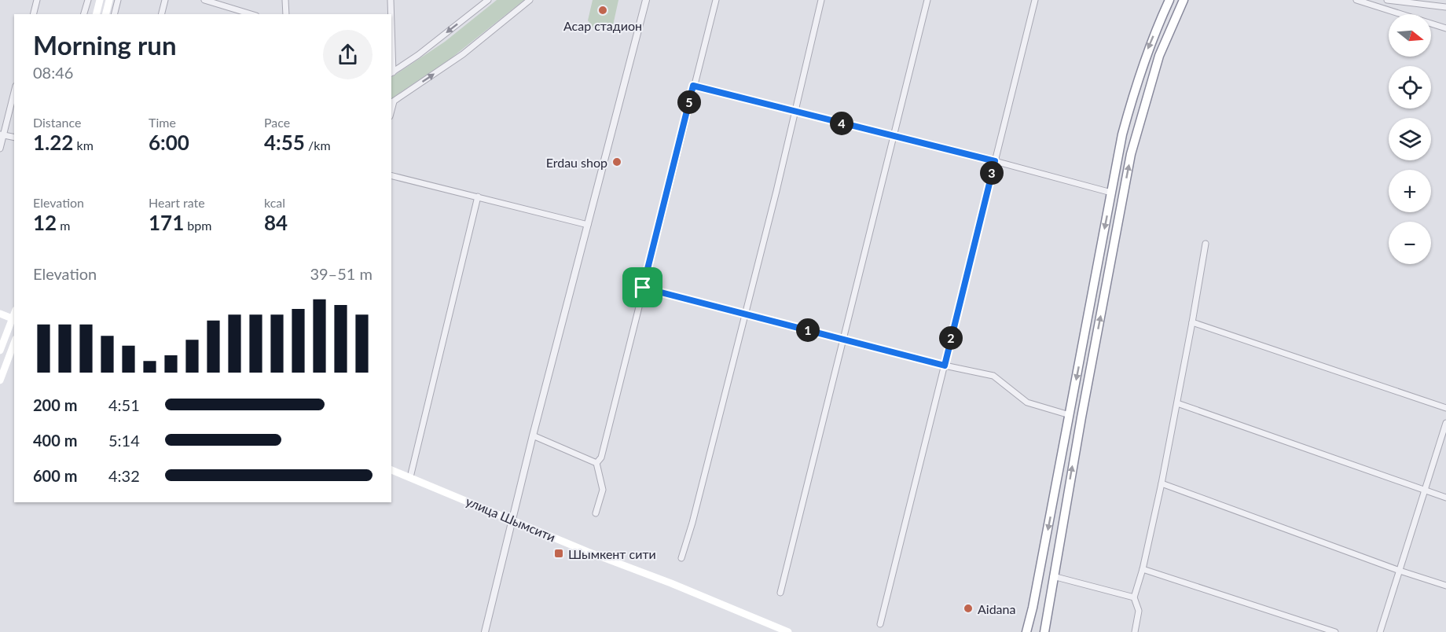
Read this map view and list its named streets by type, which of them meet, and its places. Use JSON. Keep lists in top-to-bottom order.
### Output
{
  "streets": {
    "main road": ["улица Шымсити"]
  },
  "places": {
    "other": ["Асар стадион", "Erdau shop", "Aidana"],
    "transit": ["Шымкент сити"]
  },
  "north": "right",
  "page": {
    "map_buttons": ["+", "−"],
    "heading": ["Morning run", "08:46"],
    "pins": [
      "5",
      "4",
      "3",
      "1",
      "2"
    ],
    "stats": [
      ["Distance", "1.22 km"],
      ["Time", "6:00"],
      ["Pace", "4:55 /km"],
      ["Elevation", "12 m"],
      ["Heart rate", "171 bpm"],
      ["kcal", "84"]
    ],
    "chart": ["Elevation", "39–51 m"],
    "list": [
      {
        "name": "200 m",
        "note": "4:51"
      },
      {
        "name": "400 m",
        "note": "5:14"
      },
      {
        "name": "600 m",
        "note": "4:32"
      }
    ]
  }
}
